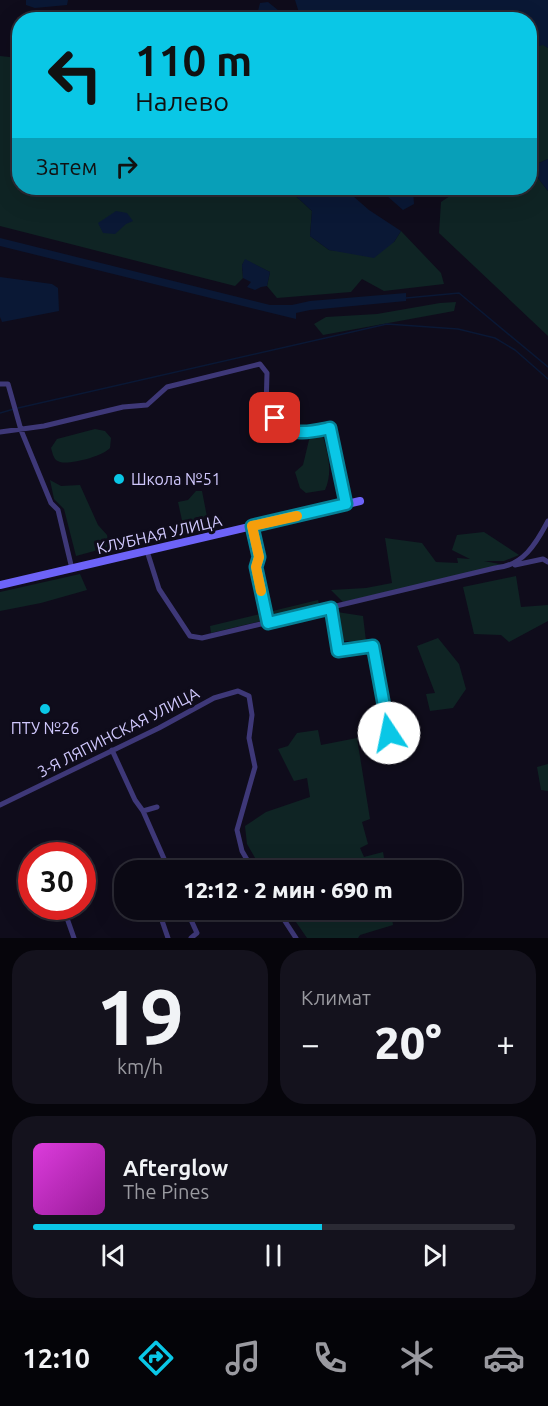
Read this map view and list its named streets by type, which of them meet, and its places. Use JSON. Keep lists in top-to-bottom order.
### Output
{
  "streets": {
    "street": ["КЛУБНАЯ УЛИЦА", "3-Я ЛЯПИНСКАЯ УЛИЦА"]
  },
  "places": ["Школа №51", "ПТУ №26"],
  "page": {
    "turn": ["110 m", "Налево"],
    "then": "Затем",
    "limit": "30",
    "trip": "12:12 · 2 мин · 690 m",
    "tile": [
      ["19", "km/h"],
      "Климат"
    ],
    "heat": ["−", "20°", "+"],
    "song": ["Afterglow", "The Pines"],
    "tabs": "12:10"
  }
}
